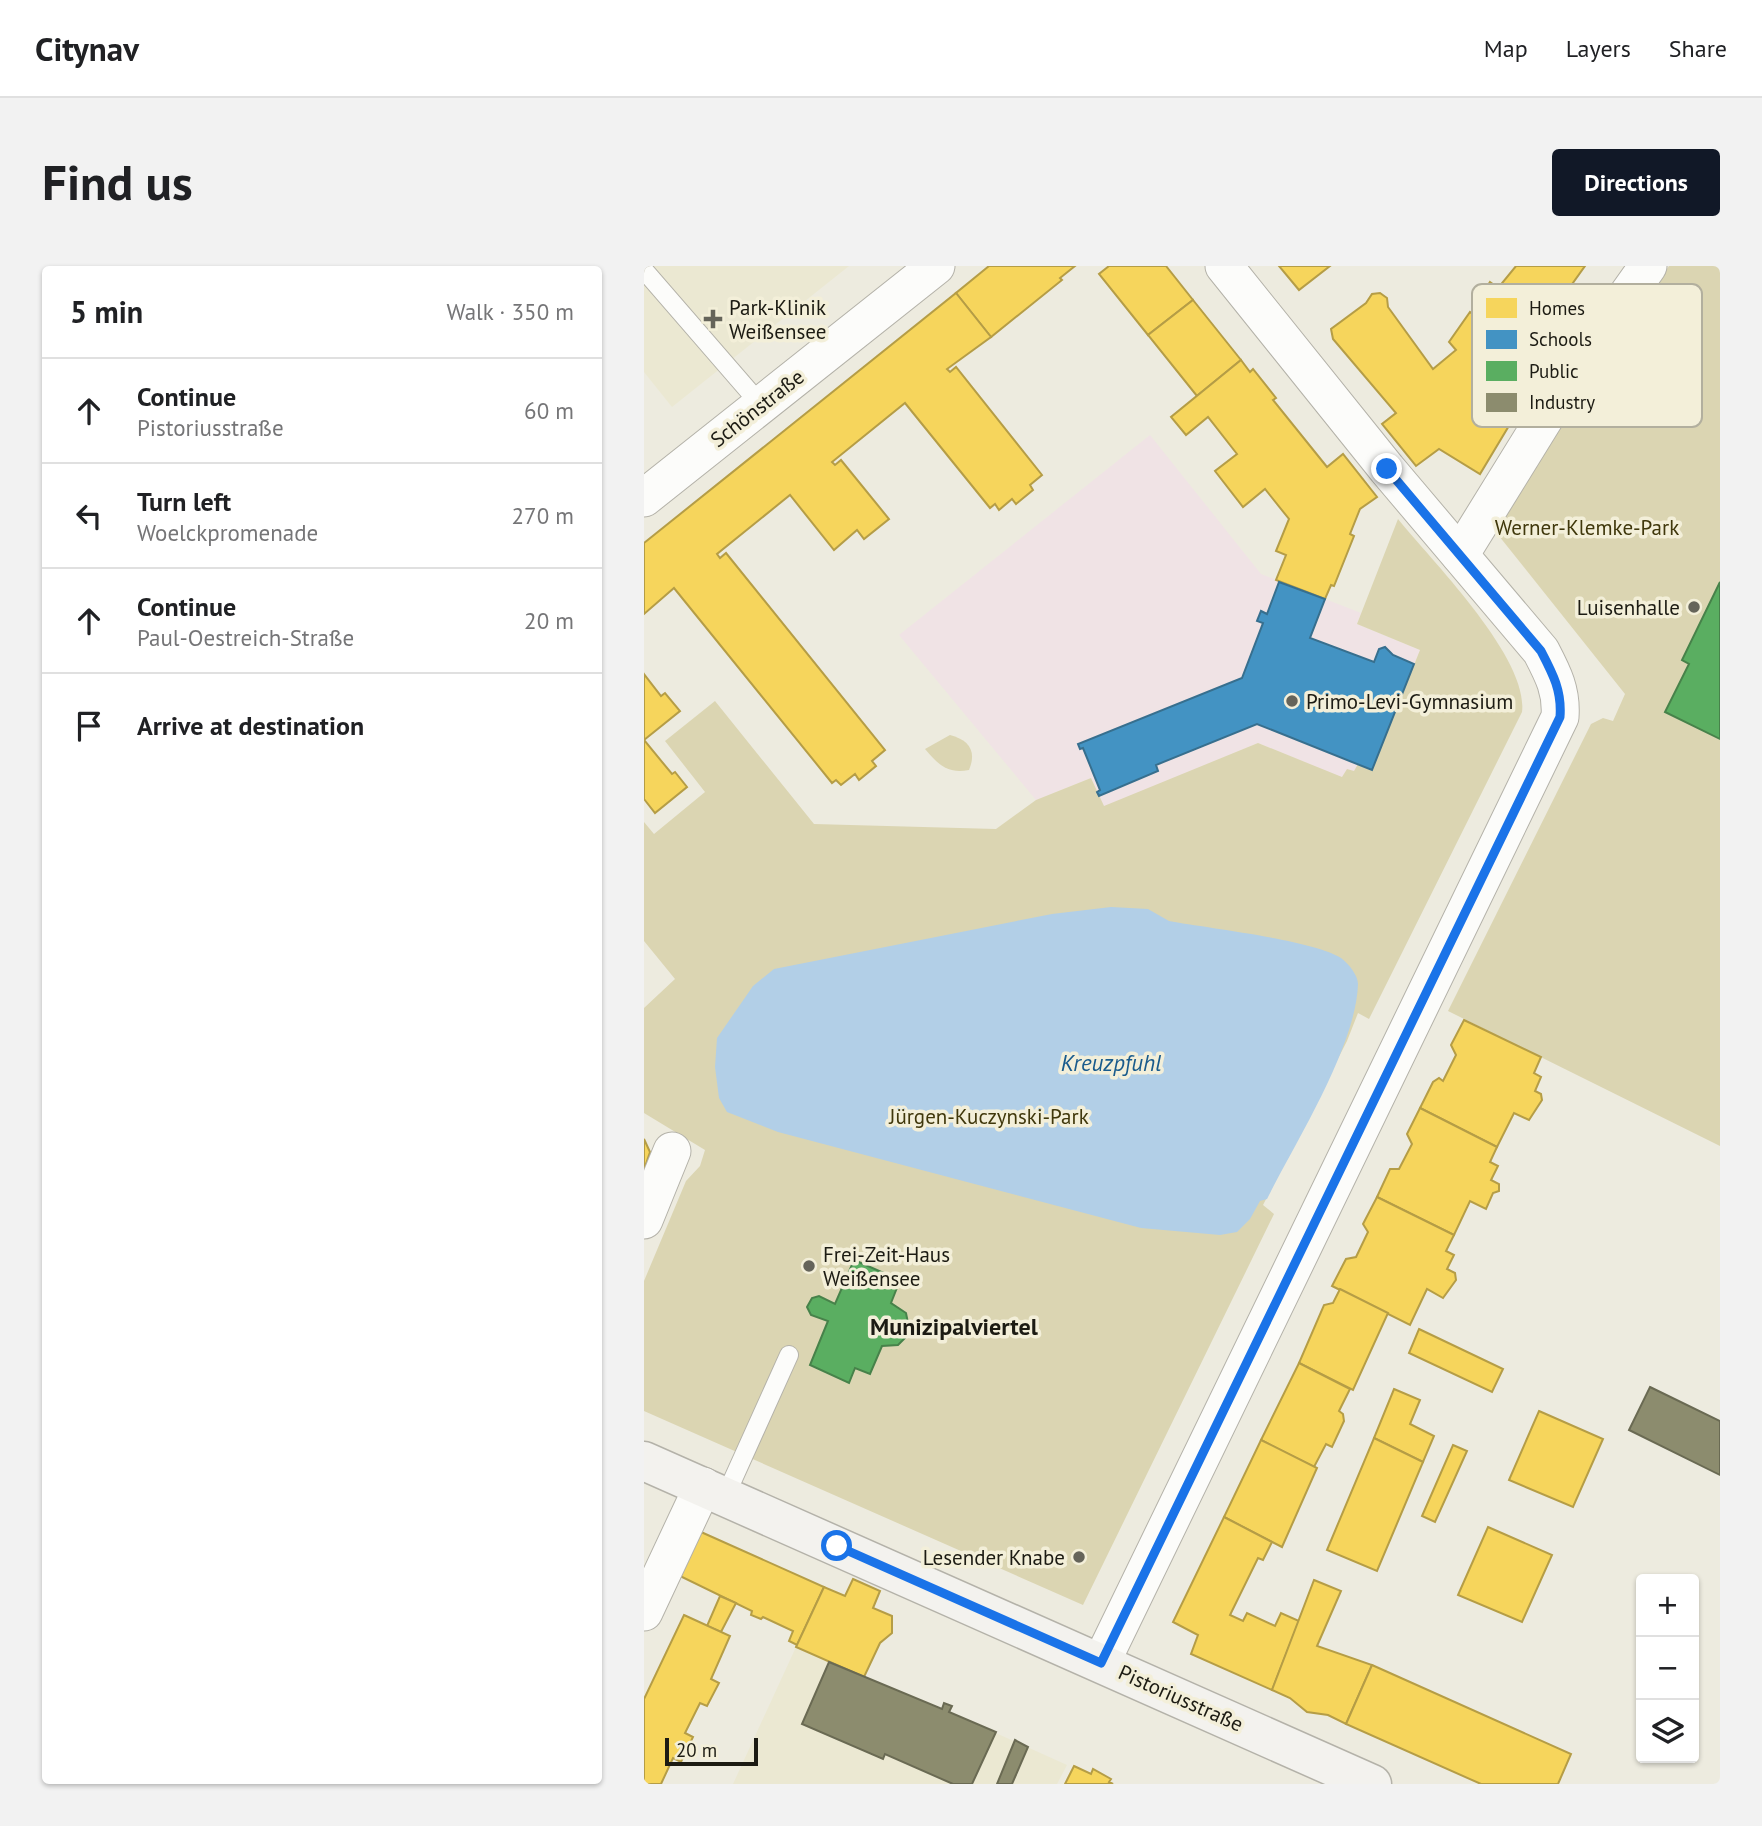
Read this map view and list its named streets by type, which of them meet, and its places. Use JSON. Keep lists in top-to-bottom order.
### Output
{
  "streets": {
    "street": ["Schönstraße", "Pistoriusstraße"]
  },
  "districts": ["Munizipalviertel"],
  "water": ["Kreuzpfuhl"],
  "parks": ["Werner-Klemke-Park", "Jürgen-Kuczynski-Park"],
  "places": {
    "health": ["Park-Klinik Weißensee"],
    "other": [
      "Luisenhalle",
      "Primo-Levi-Gymnasium",
      "Frei-Zeit-Haus Weißensee",
      "Lesender Knabe"
    ]
  },
  "legend": [
    "Homes",
    "Schools",
    "Public",
    "Industry"
  ],
  "scale_bar": "20 m",
  "page": {
    "header": "Citynav",
    "nav": ["Map", "Layers", "Share"],
    "buttons": "Directions",
    "title": "Find us",
    "heading": ["5 min", "Walk · 350 m"],
    "list": [
      ["Continue", "Pistoriusstraße", "60 m"],
      ["Turn left", "Woelckpromenade", "270 m"],
      ["Continue", "Paul-Oestreich-Straße", "20 m"],
      "Arrive at destination"
    ],
    "map_buttons": ["+", "−"],
    "scale": "20 m"
  }
}
